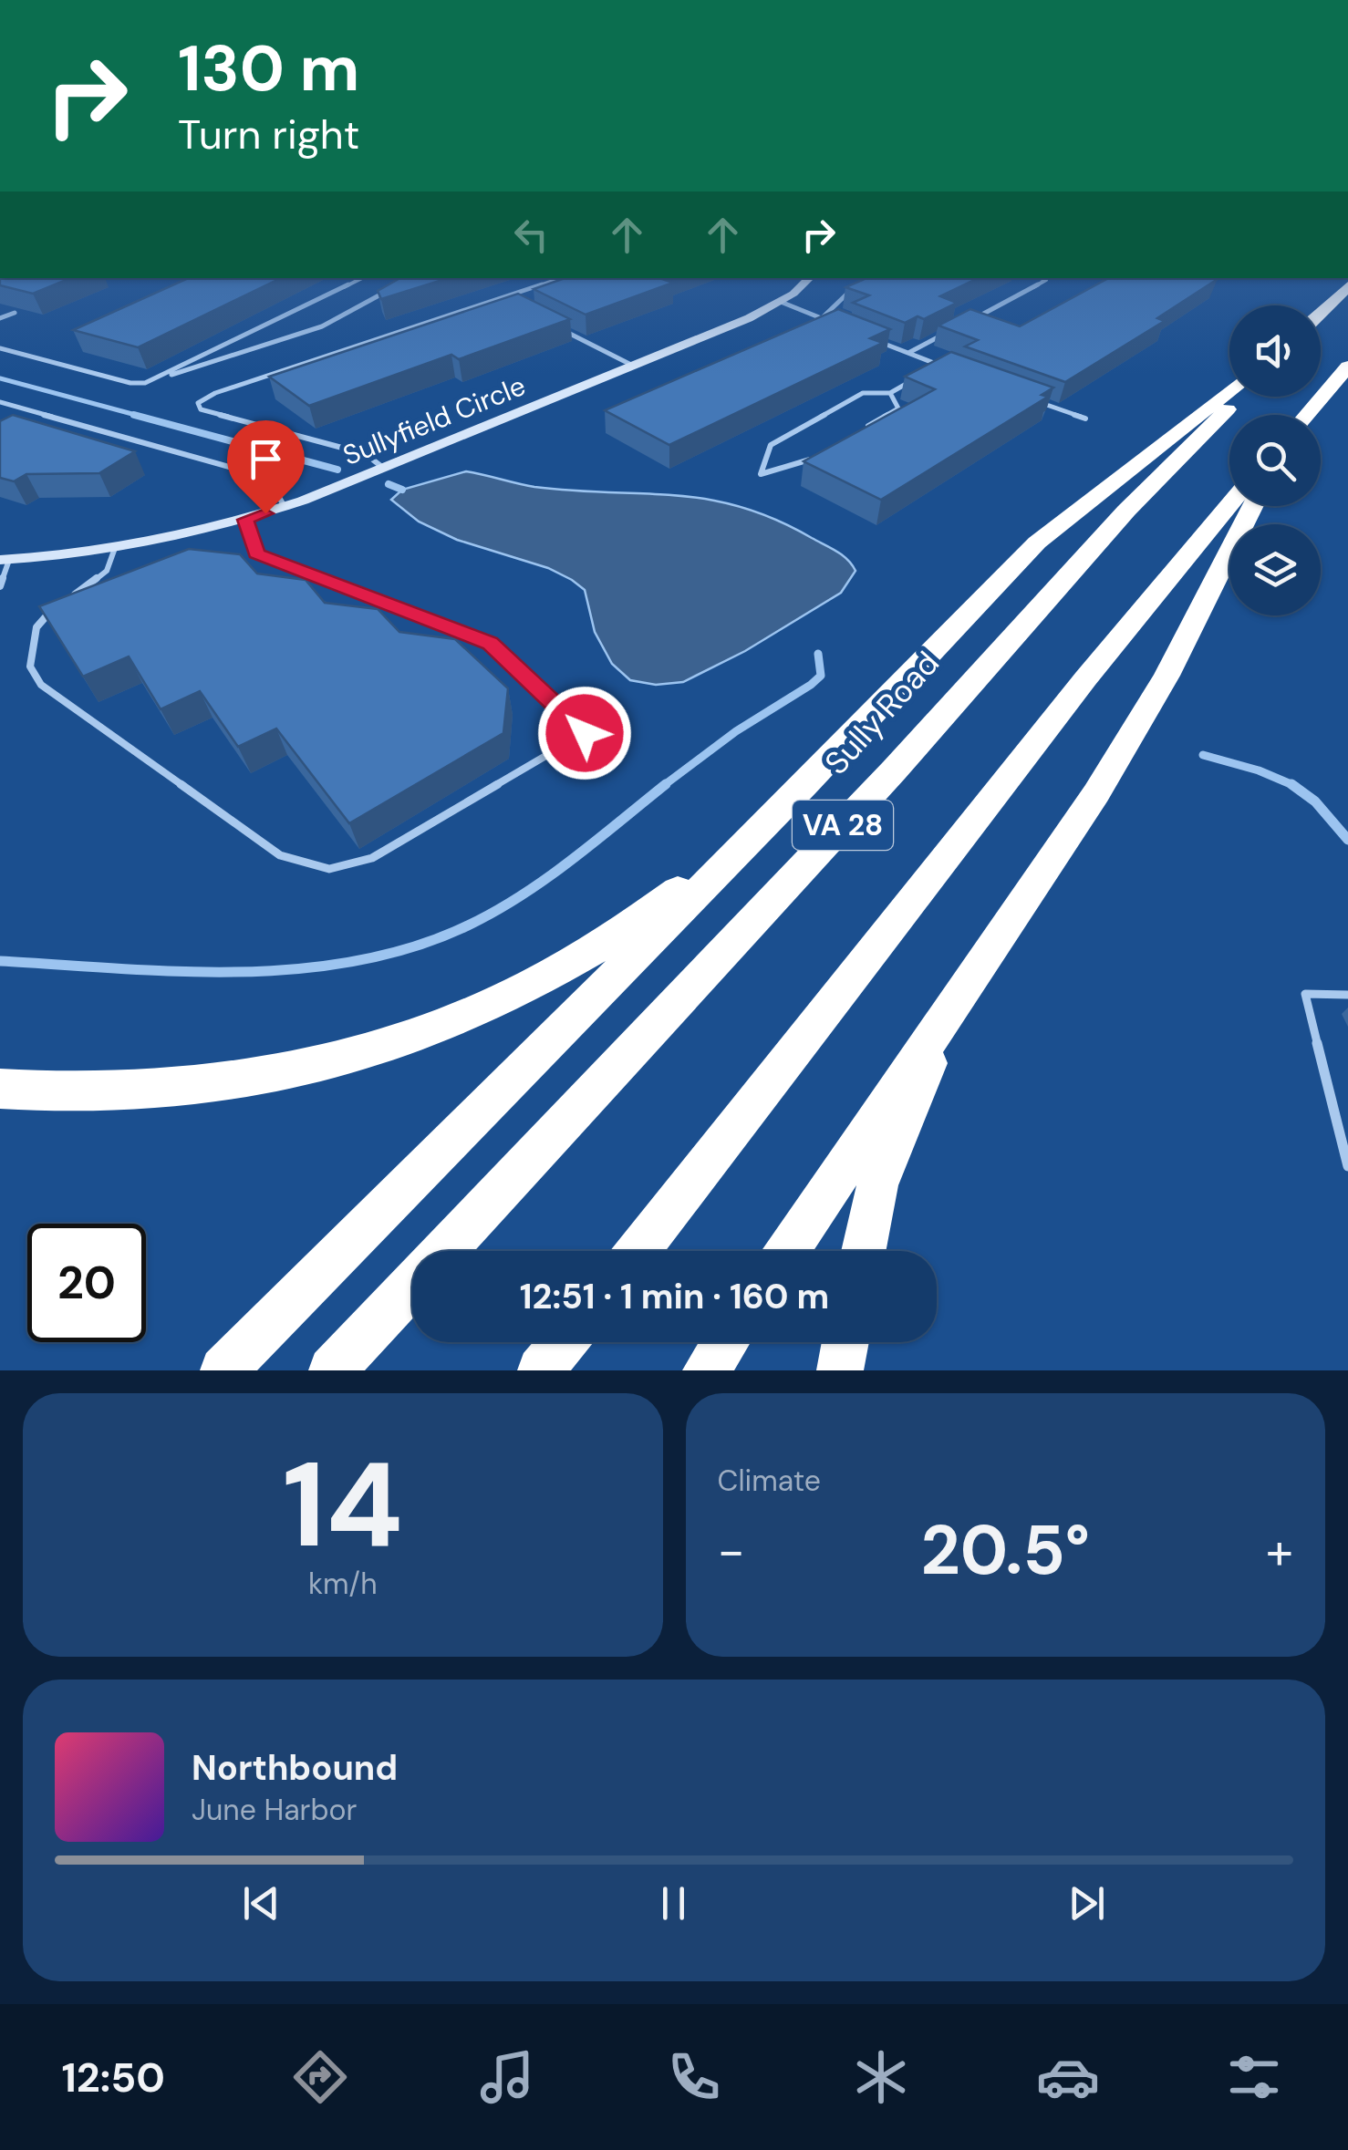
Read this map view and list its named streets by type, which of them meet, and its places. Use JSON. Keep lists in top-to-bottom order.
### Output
{
  "streets": {
    "highway": ["Sully Road", "VA 28"],
    "street": ["Sullyfield Circle"]
  },
  "page": {
    "turn": ["130 m", "Turn right"],
    "limit": "20",
    "trip": "12:51 · 1 min · 160 m",
    "tile": [
      ["14", "km/h"],
      "Climate"
    ],
    "heat": ["−", "20.5°", "+"],
    "song": ["Northbound", "June Harbor"],
    "tabs": "12:50"
  }
}
